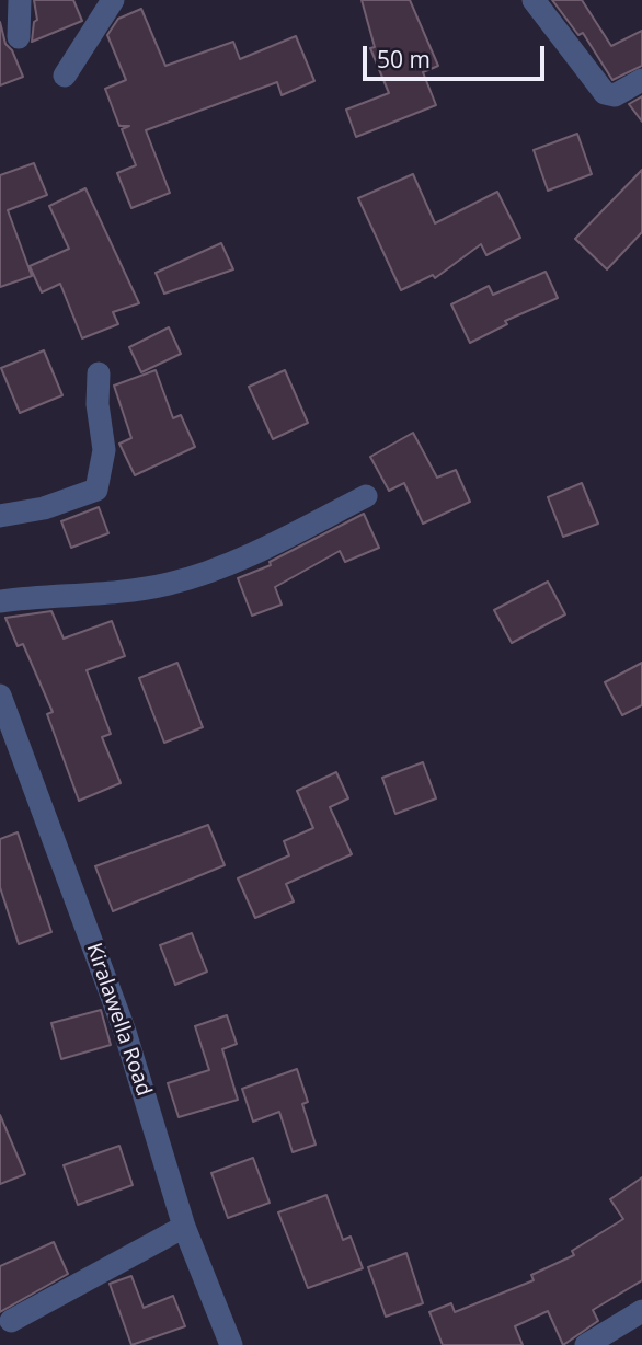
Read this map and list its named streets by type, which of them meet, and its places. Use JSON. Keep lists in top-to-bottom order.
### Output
{
  "streets": {
    "street": ["Kiralawella Road"]
  },
  "scale_bar": "50 m"
}
